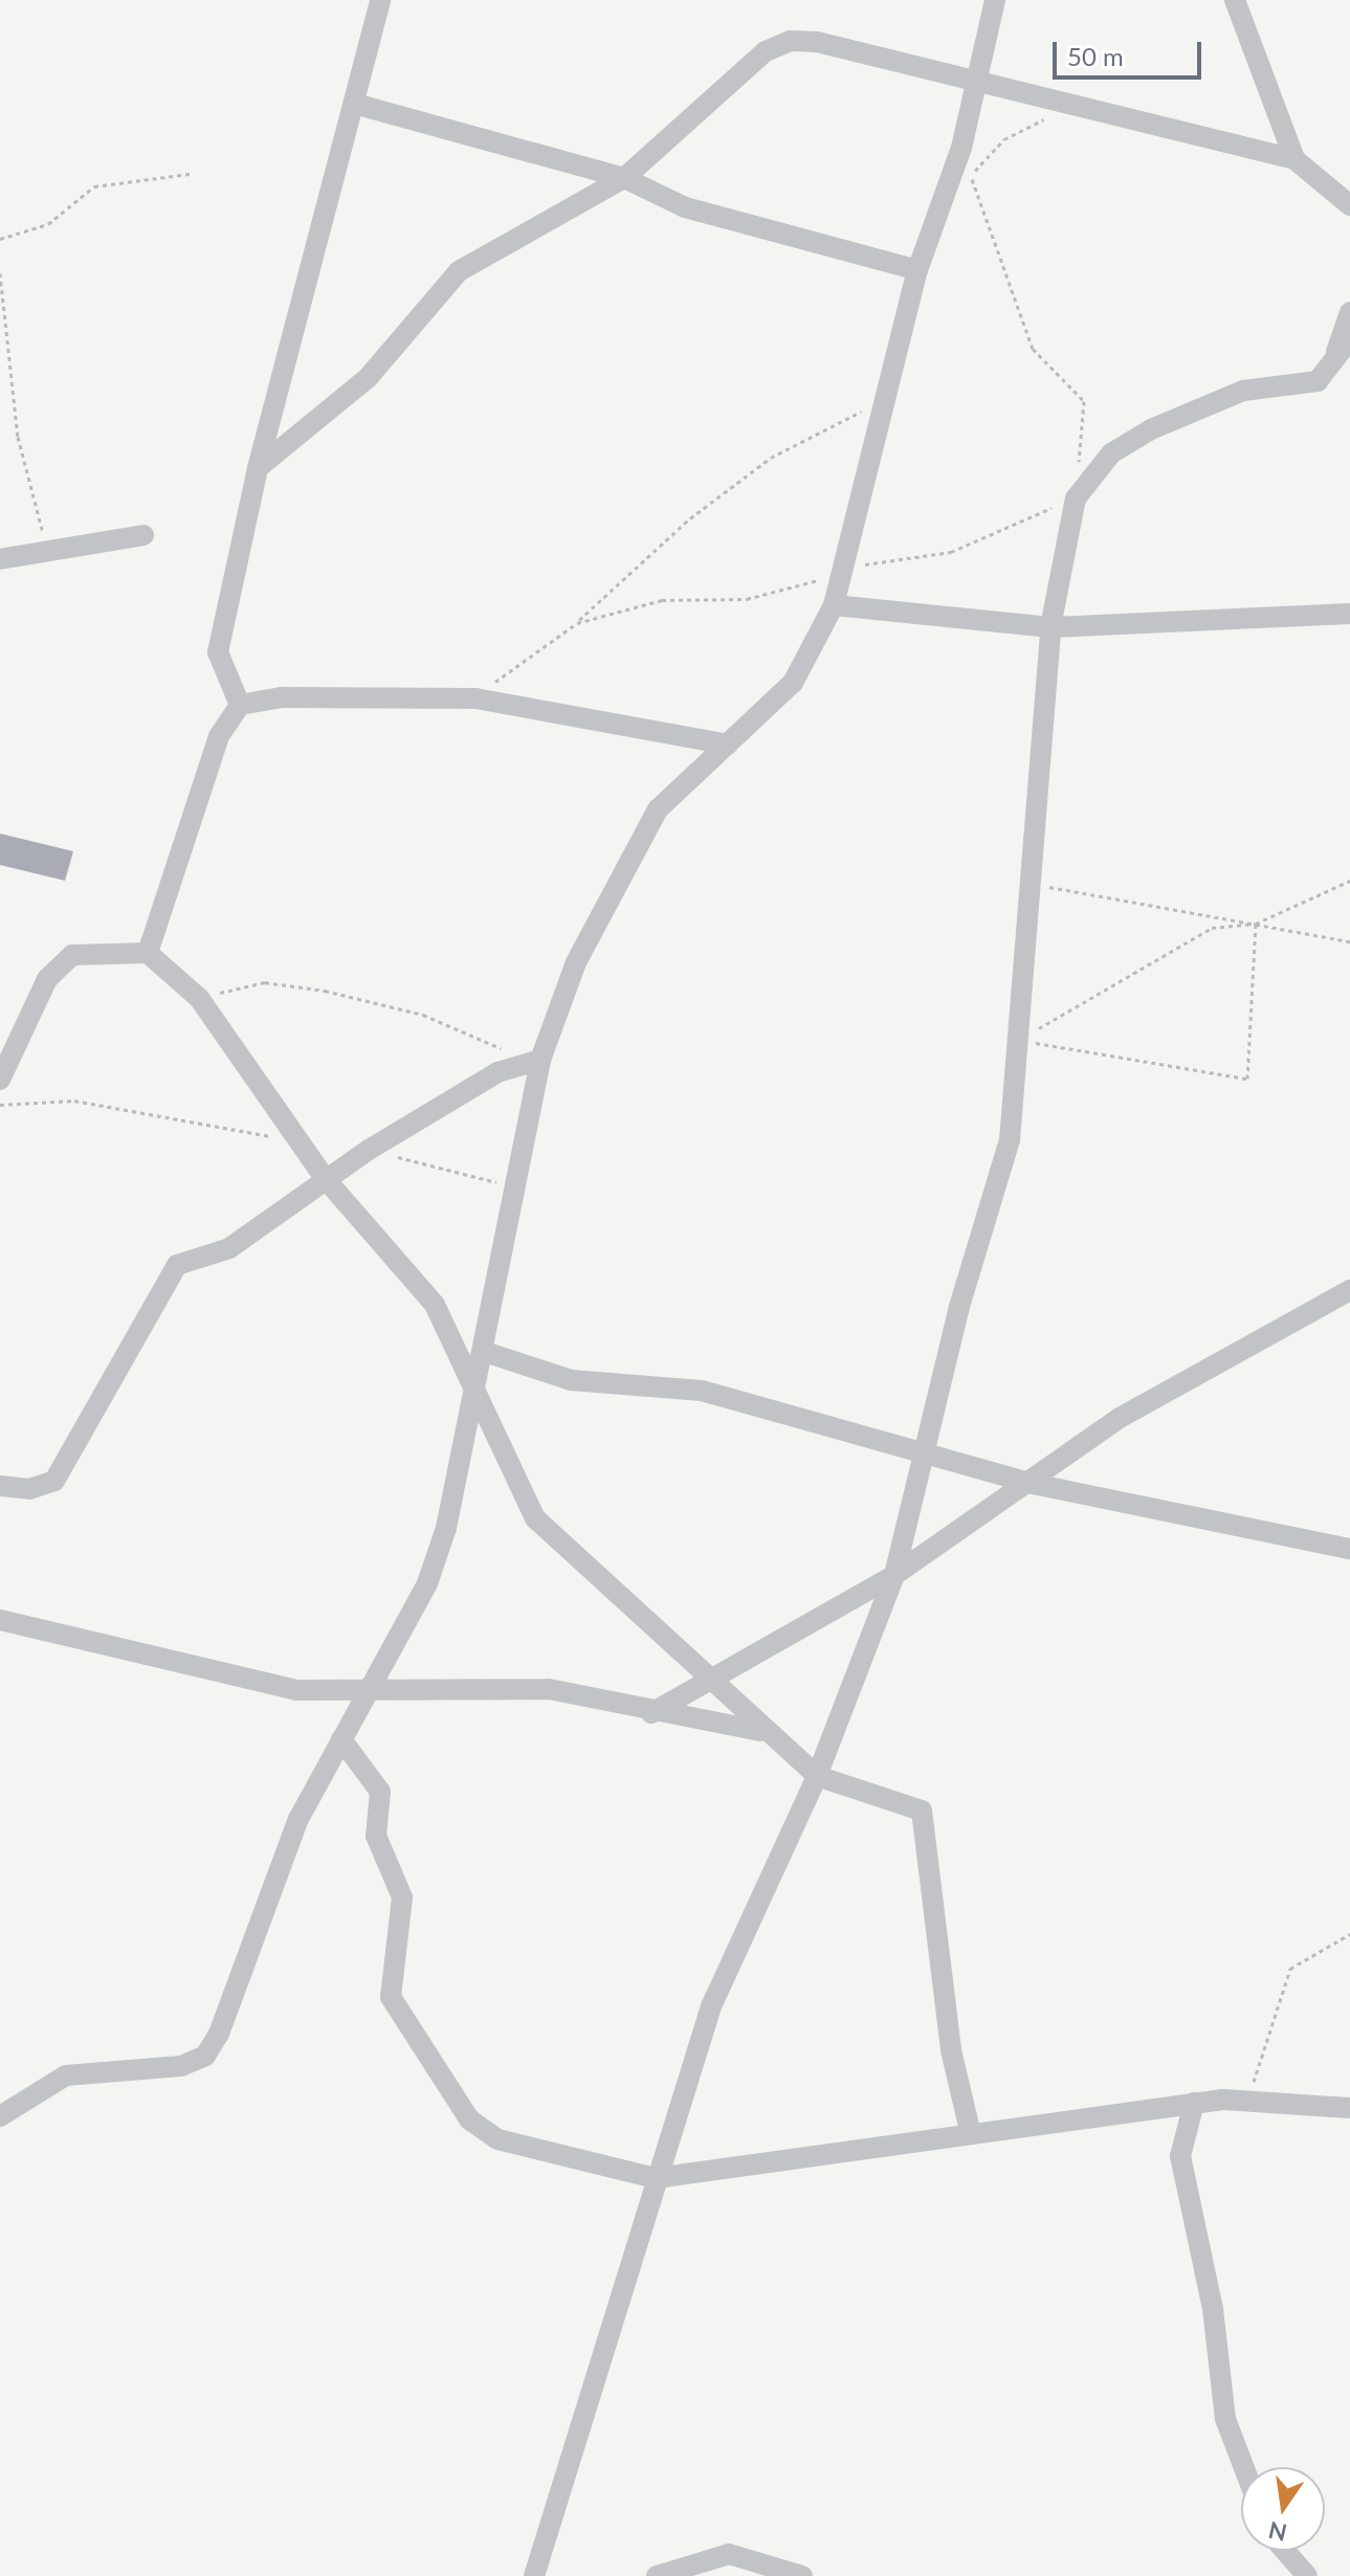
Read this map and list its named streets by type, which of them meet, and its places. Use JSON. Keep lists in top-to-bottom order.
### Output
{
  "scale_bar": "50 m",
  "north": "bottom"
}
